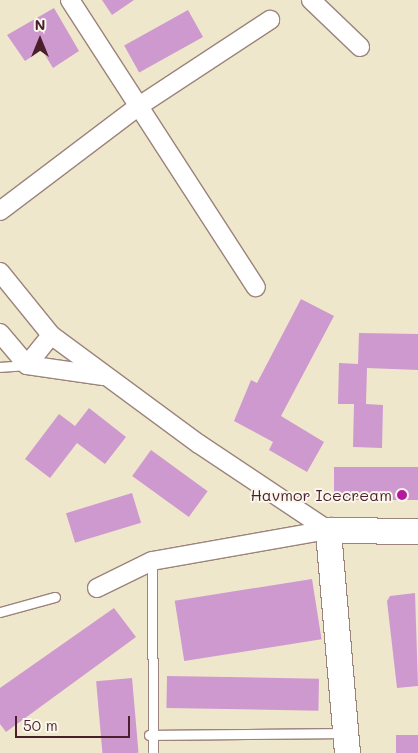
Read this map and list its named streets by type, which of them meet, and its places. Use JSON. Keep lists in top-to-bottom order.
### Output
{
  "places": ["Havmor Icecream"],
  "scale_bar": "50 m",
  "north": "top"
}
